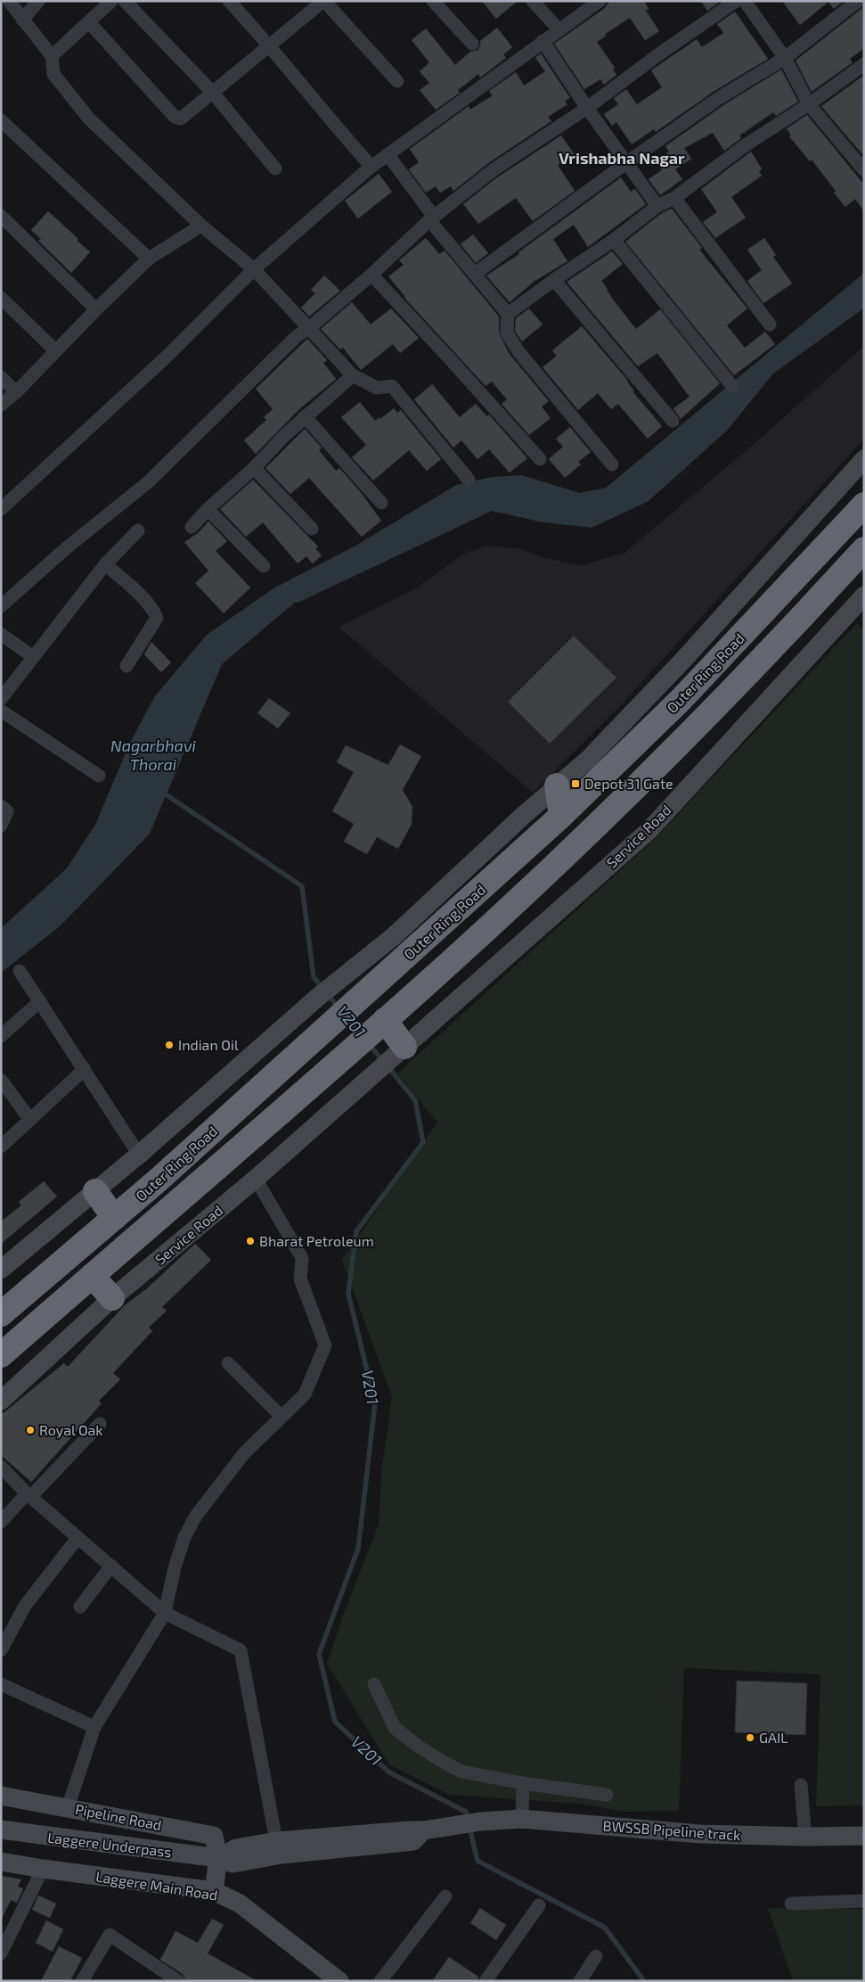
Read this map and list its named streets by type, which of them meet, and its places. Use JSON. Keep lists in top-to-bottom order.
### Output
{
  "streets": {
    "highway": ["Outer Ring Road"],
    "street": [
      "Service Road",
      "Pipeline Road",
      "BWSSB Pipeline track",
      "Laggere Underpass",
      "Laggere Main Road"
    ]
  },
  "crossings": [
    ["Pipeline Road", "Laggere Underpass"]
  ],
  "districts": ["Vrishabha Nagar"],
  "water": ["Nagarbhavi Thorai", "V201"],
  "places": {
    "transit": ["Depot 31 Gate"],
    "other": [
      "Indian Oil",
      "Bharat Petroleum",
      "Royal Oak",
      "GAIL"
    ]
  }
}
